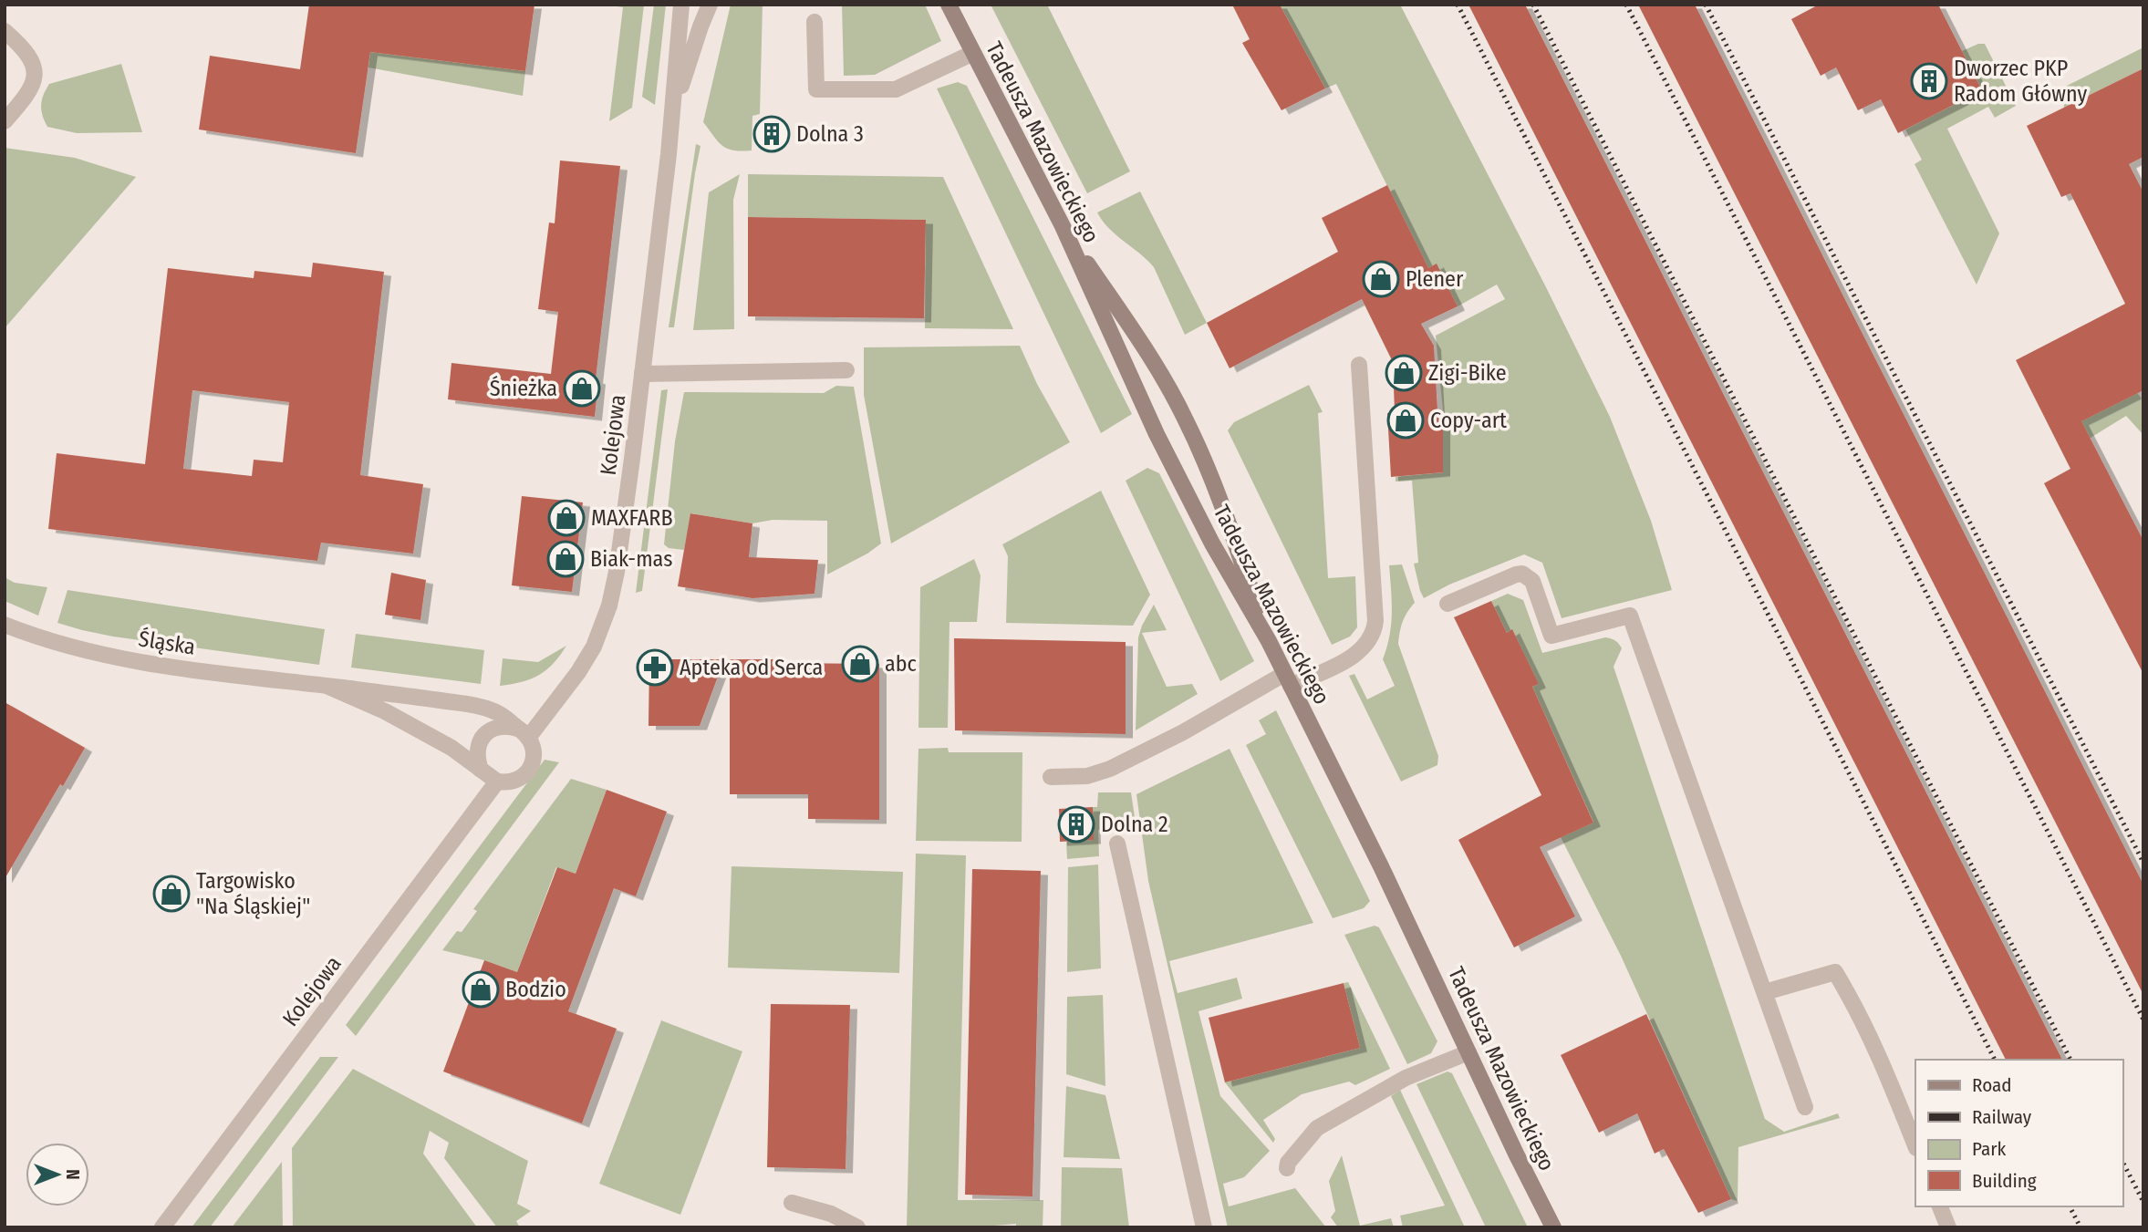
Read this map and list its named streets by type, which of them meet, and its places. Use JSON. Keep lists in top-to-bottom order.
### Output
{
  "streets": {
    "street": ["Tadeusza Mazowieckiego", "Kolejowa", "Śląska"]
  },
  "crossings": [
    ["Kolejowa", "Śląska"]
  ],
  "places": {
    "building": ["Dworzec PKP Radom Główny", "Dolna 3", "Dolna 2"],
    "shop": [
      "Plener",
      "Zigi-Bike",
      "Śnieżka",
      "Copy-art",
      "MAXFARB",
      "Biak-mas",
      "abc",
      "Targowisko \"Na Śląskiej\"",
      "Bodzio"
    ],
    "pharmacy": ["Apteka od Serca"]
  },
  "legend": [
    "Road",
    "Railway",
    "Park",
    "Building"
  ],
  "north": "right"
}
